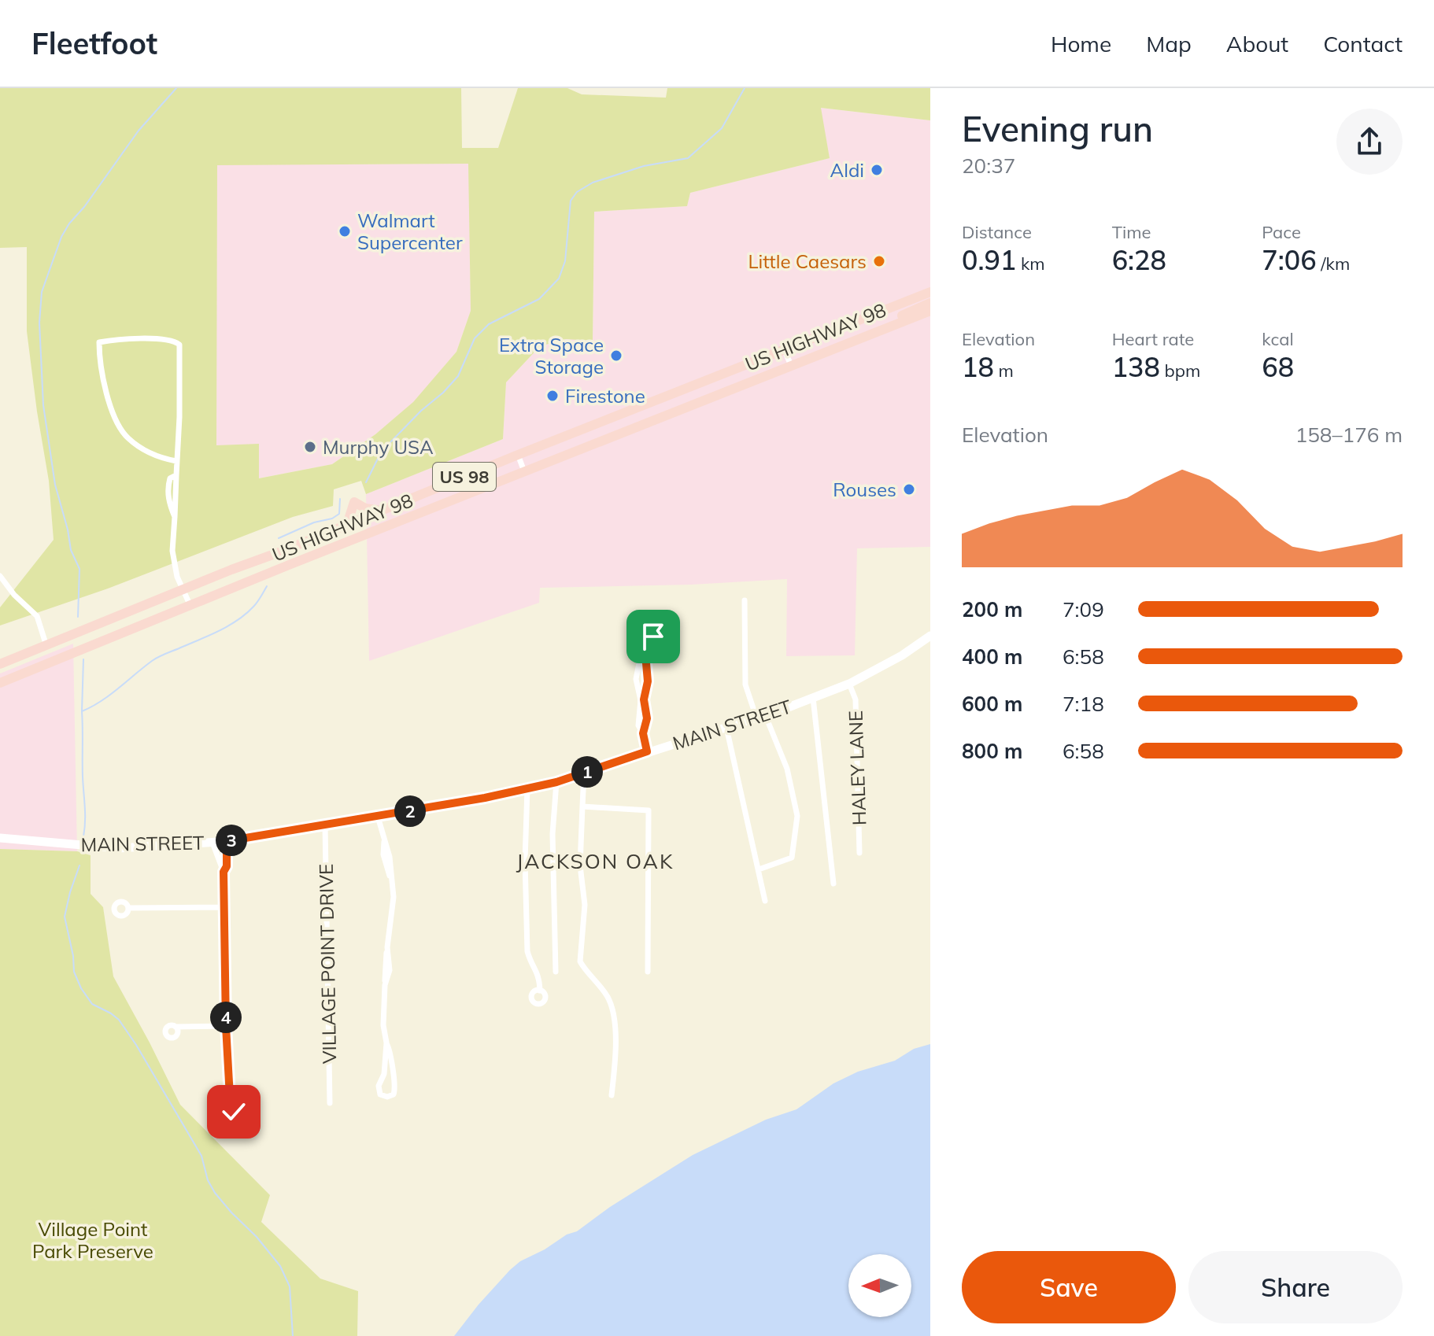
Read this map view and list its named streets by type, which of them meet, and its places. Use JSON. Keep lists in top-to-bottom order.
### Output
{
  "streets": {
    "main road": ["US HIGHWAY 98", "US 98", "MAIN STREET"],
    "street": ["HALEY LANE", "VILLAGE POINT DRIVE"]
  },
  "crossings": [
    ["MAIN STREET", "HALEY LANE"],
    ["MAIN STREET", "VILLAGE POINT DRIVE"]
  ],
  "districts": ["JACKSON OAK"],
  "parks": ["Village Point Park Preserve"],
  "places": [
    "Aldi",
    "Walmart Supercenter",
    "Little Caesars",
    "Extra Space Storage",
    "Firestone",
    "Murphy USA",
    "Rouses"
  ],
  "north": "left",
  "page": {
    "header": "Fleetfoot",
    "nav": [
      "Home",
      "Map",
      "About",
      "Contact"
    ],
    "heading": ["Evening run", "20:37"],
    "stats": [
      ["Distance", "0.91 km"],
      ["Time", "6:28"],
      ["Pace", "7:06 /km"],
      ["Elevation", "18 m"],
      ["Heart rate", "138 bpm"],
      ["kcal", "68"]
    ],
    "chart": ["Elevation", "158–176 m"],
    "list": [
      {
        "name": "200 m",
        "note": "7:09"
      },
      {
        "name": "400 m",
        "note": "6:58"
      },
      {
        "name": "600 m",
        "note": "7:18"
      },
      {
        "name": "800 m",
        "note": "6:58"
      }
    ],
    "pins": [
      "1",
      "2",
      "3",
      "4"
    ],
    "buttons": ["Save", "Share"]
  }
}
